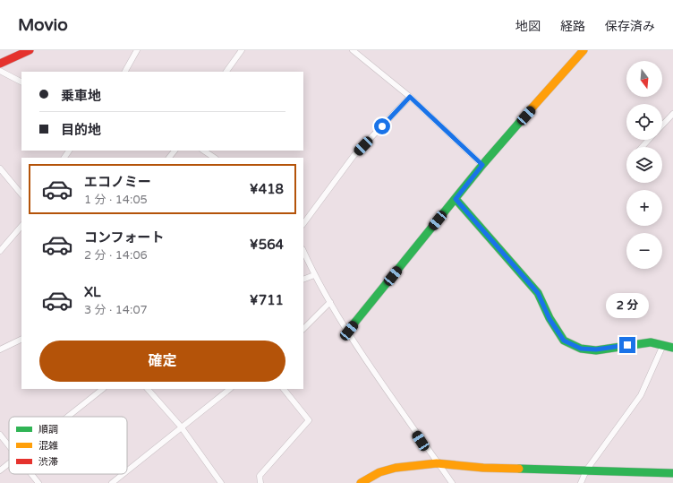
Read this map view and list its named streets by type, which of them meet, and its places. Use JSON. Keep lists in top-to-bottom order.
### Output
{
  "legend": ["順調", "混雑", "渋滞"],
  "north": "bottom",
  "page": {
    "header": "Movio",
    "nav": ["地図", "経路", "保存済み"],
    "map_buttons": ["+", "−"],
    "banner": ["乗車地", "目的地"],
    "list": [
      {
        "name": "エコノミー",
        "note": "1 分 · 14:05",
        "value": "¥418"
      },
      {
        "name": "コンフォート",
        "note": "2 分 · 14:06",
        "value": "¥564"
      },
      {
        "name": "XL",
        "note": "3 分 · 14:07",
        "value": "¥711"
      }
    ],
    "bubble": "2 分",
    "buttons": "確定"
  }
}
